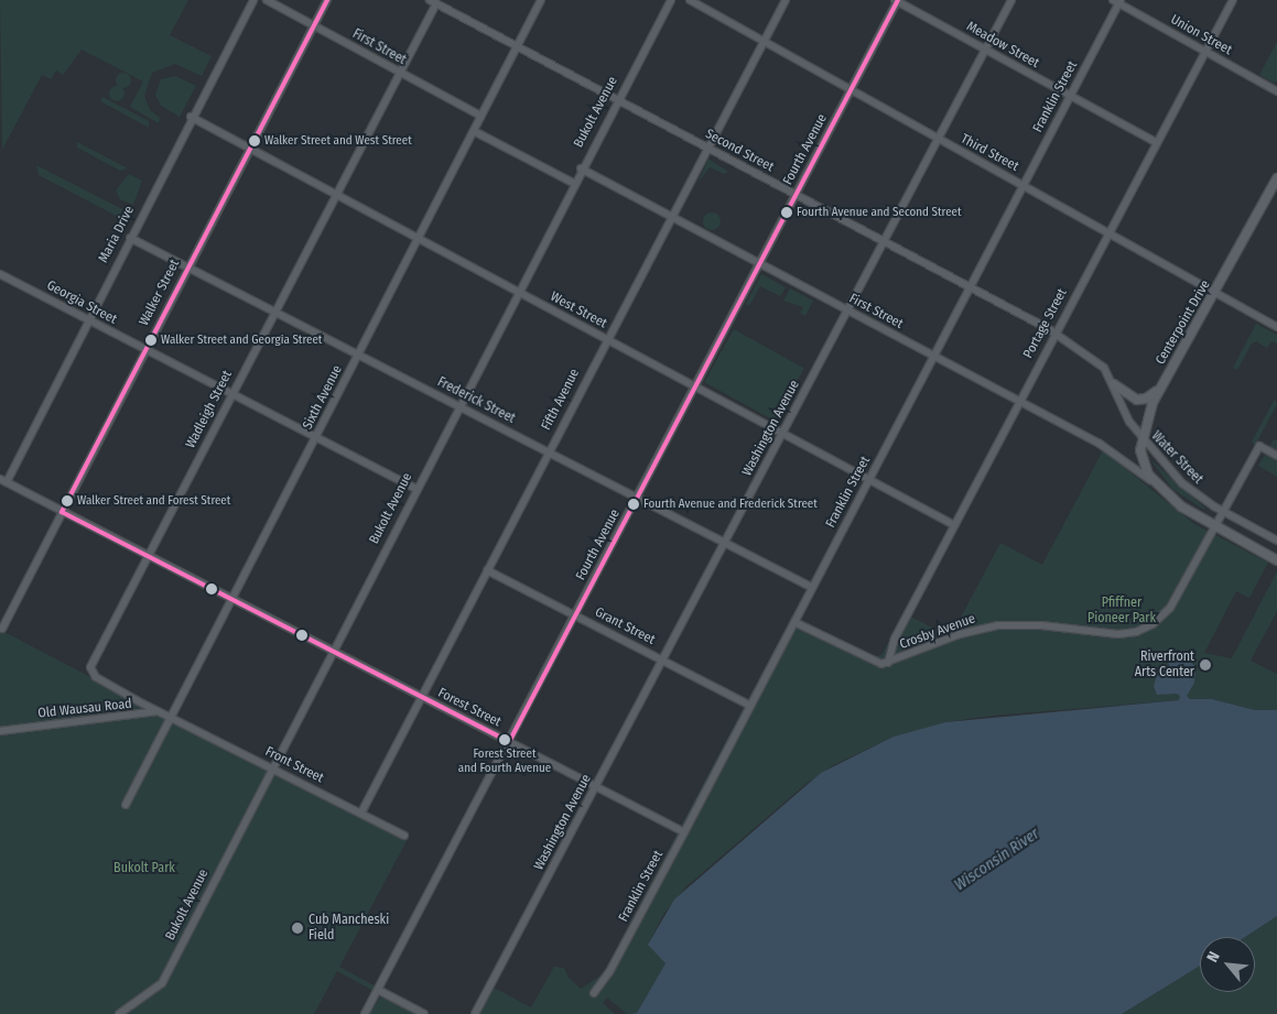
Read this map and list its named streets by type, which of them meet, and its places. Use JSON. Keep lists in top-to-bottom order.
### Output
{
  "streets": {
    "main road": ["Centerpoint Drive"],
    "street": [
      "Union Street",
      "Meadow Street",
      "First Street",
      "Franklin Street",
      "Bukolt Avenue",
      "Fourth Avenue",
      "Second Street",
      "Third Street",
      "Maria Drive",
      "Walker Street",
      "Georgia Street",
      "West Street",
      "Portage Street",
      "Sixth Avenue",
      "Fifth Avenue",
      "Frederick Street",
      "Wadleigh Street",
      "Washington Avenue",
      "Water Street",
      "Grant Street",
      "Crosby Avenue",
      "Forest Street",
      "Old Wausau Road",
      "Front Street"
    ]
  },
  "crossings": [
    ["Union Street", "Franklin Street"],
    ["Union Street", "Portage Street"],
    ["Meadow Street", "Franklin Street"],
    ["Meadow Street", "Fourth Avenue"],
    ["Meadow Street", "Portage Street"],
    ["Meadow Street", "Washington Avenue"],
    ["First Street", "Franklin Street"],
    ["First Street", "Bukolt Avenue"],
    ["First Street", "Fourth Avenue"],
    ["First Street", "Walker Street"],
    ["First Street", "Centerpoint Drive"],
    ["First Street", "Portage Street"],
    ["First Street", "Sixth Avenue"],
    ["First Street", "Fifth Avenue"],
    ["First Street", "Wadleigh Street"],
    ["First Street", "Washington Avenue"],
    ["Franklin Street", "Second Street"],
    ["Franklin Street", "Third Street"],
    ["Franklin Street", "West Street"],
    ["Franklin Street", "Frederick Street"],
    ["Franklin Street", "Grant Street"],
    ["Franklin Street", "Crosby Avenue"],
    ["Franklin Street", "Forest Street"],
    ["Bukolt Avenue", "Second Street"],
    ["Bukolt Avenue", "Georgia Street"],
    ["Bukolt Avenue", "West Street"],
    ["Bukolt Avenue", "Frederick Street"],
    ["Bukolt Avenue", "Forest Street"],
    ["Bukolt Avenue", "Front Street"],
    ["Fourth Avenue", "Second Street"],
    ["Fourth Avenue", "Third Street"],
    ["Fourth Avenue", "West Street"],
    ["Fourth Avenue", "Frederick Street"],
    ["Fourth Avenue", "Grant Street"],
    ["Fourth Avenue", "Forest Street"],
    ["Second Street", "Portage Street"],
    ["Second Street", "Sixth Avenue"],
    ["Second Street", "Fifth Avenue"],
    ["Second Street", "Wadleigh Street"],
    ["Second Street", "Washington Avenue"],
    ["Second Street", "Water Street"],
    ["Third Street", "Centerpoint Drive"],
    ["Third Street", "Portage Street"],
    ["Third Street", "Fifth Avenue"],
    ["Third Street", "Washington Avenue"],
    ["Maria Drive", "Georgia Street"],
    ["Maria Drive", "West Street"],
    ["Maria Drive", "Frederick Street"],
    ["Walker Street", "Georgia Street"],
    ["Walker Street", "West Street"],
    ["Walker Street", "Frederick Street"],
    ["Georgia Street", "Sixth Avenue"],
    ["Georgia Street", "Wadleigh Street"],
    ["West Street", "Portage Street"],
    ["West Street", "Sixth Avenue"],
    ["West Street", "Fifth Avenue"],
    ["West Street", "Wadleigh Street"],
    ["West Street", "Washington Avenue"],
    ["Centerpoint Drive", "Water Street"],
    ["Portage Street", "Crosby Avenue"],
    ["Sixth Avenue", "Frederick Street"],
    ["Sixth Avenue", "Forest Street"],
    ["Sixth Avenue", "Front Street"],
    ["Fifth Avenue", "Frederick Street"],
    ["Fifth Avenue", "Grant Street"],
    ["Fifth Avenue", "Forest Street"],
    ["Fifth Avenue", "Front Street"],
    ["Frederick Street", "Wadleigh Street"],
    ["Frederick Street", "Washington Avenue"],
    ["Wadleigh Street", "Old Wausau Road"],
    ["Washington Avenue", "Grant Street"],
    ["Washington Avenue", "Forest Street"],
    ["Water Street", "Crosby Avenue"]
  ],
  "water": ["Wisconsin River"],
  "parks": ["Pfiffner Pioneer Park", "Bukolt Park"],
  "places": [
    "Walker Street and West Street",
    "Fourth Avenue and Second Street",
    "Walker Street and Georgia Street",
    "Walker Street and Forest Street",
    "Fourth Avenue and Frederick Street",
    "Riverfront Arts Center",
    "Forest Street and Fourth Avenue",
    "Cub Mancheski Field"
  ],
  "north": "top left"
}
